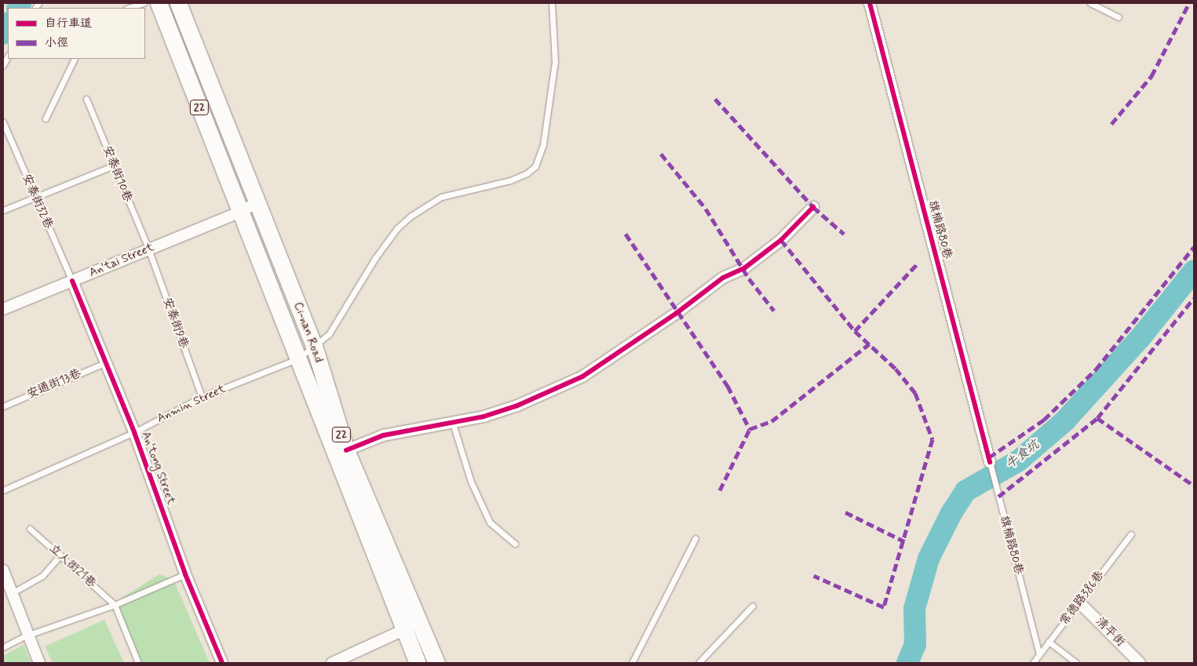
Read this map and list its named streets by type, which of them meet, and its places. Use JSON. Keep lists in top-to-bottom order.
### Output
{
  "streets": {
    "main road": ["22", "Ci-nan Road"],
    "street": [
      "旗楠路80巷",
      "An'tai Street",
      "An'tong Street",
      "清平街"
    ],
    "lane": [
      "安泰街10巷",
      "安泰街32巷",
      "安泰街9巷",
      "安通街13巷",
      "Anmin Street",
      "立人街21巷",
      "常德路386巷"
    ]
  },
  "crossings": [
    ["安泰街10巷", "An'tai Street"],
    ["安泰街10巷", "安泰街9巷"],
    ["安泰街32巷", "An'tai Street"],
    ["安泰街32巷", "An'tong Street"],
    ["旗楠路80巷", "常德路386巷"],
    ["An'tai Street", "安泰街9巷"],
    ["An'tai Street", "Ci-nan Road"],
    ["An'tai Street", "An'tong Street"],
    ["安泰街9巷", "Anmin Street"],
    ["Ci-nan Road", "Anmin Street"],
    ["安通街13巷", "An'tong Street"],
    ["Anmin Street", "An'tong Street"],
    ["常德路386巷", "清平街"]
  ],
  "water": ["牛食坑"],
  "legend": ["自行車道", "小徑"]
}
